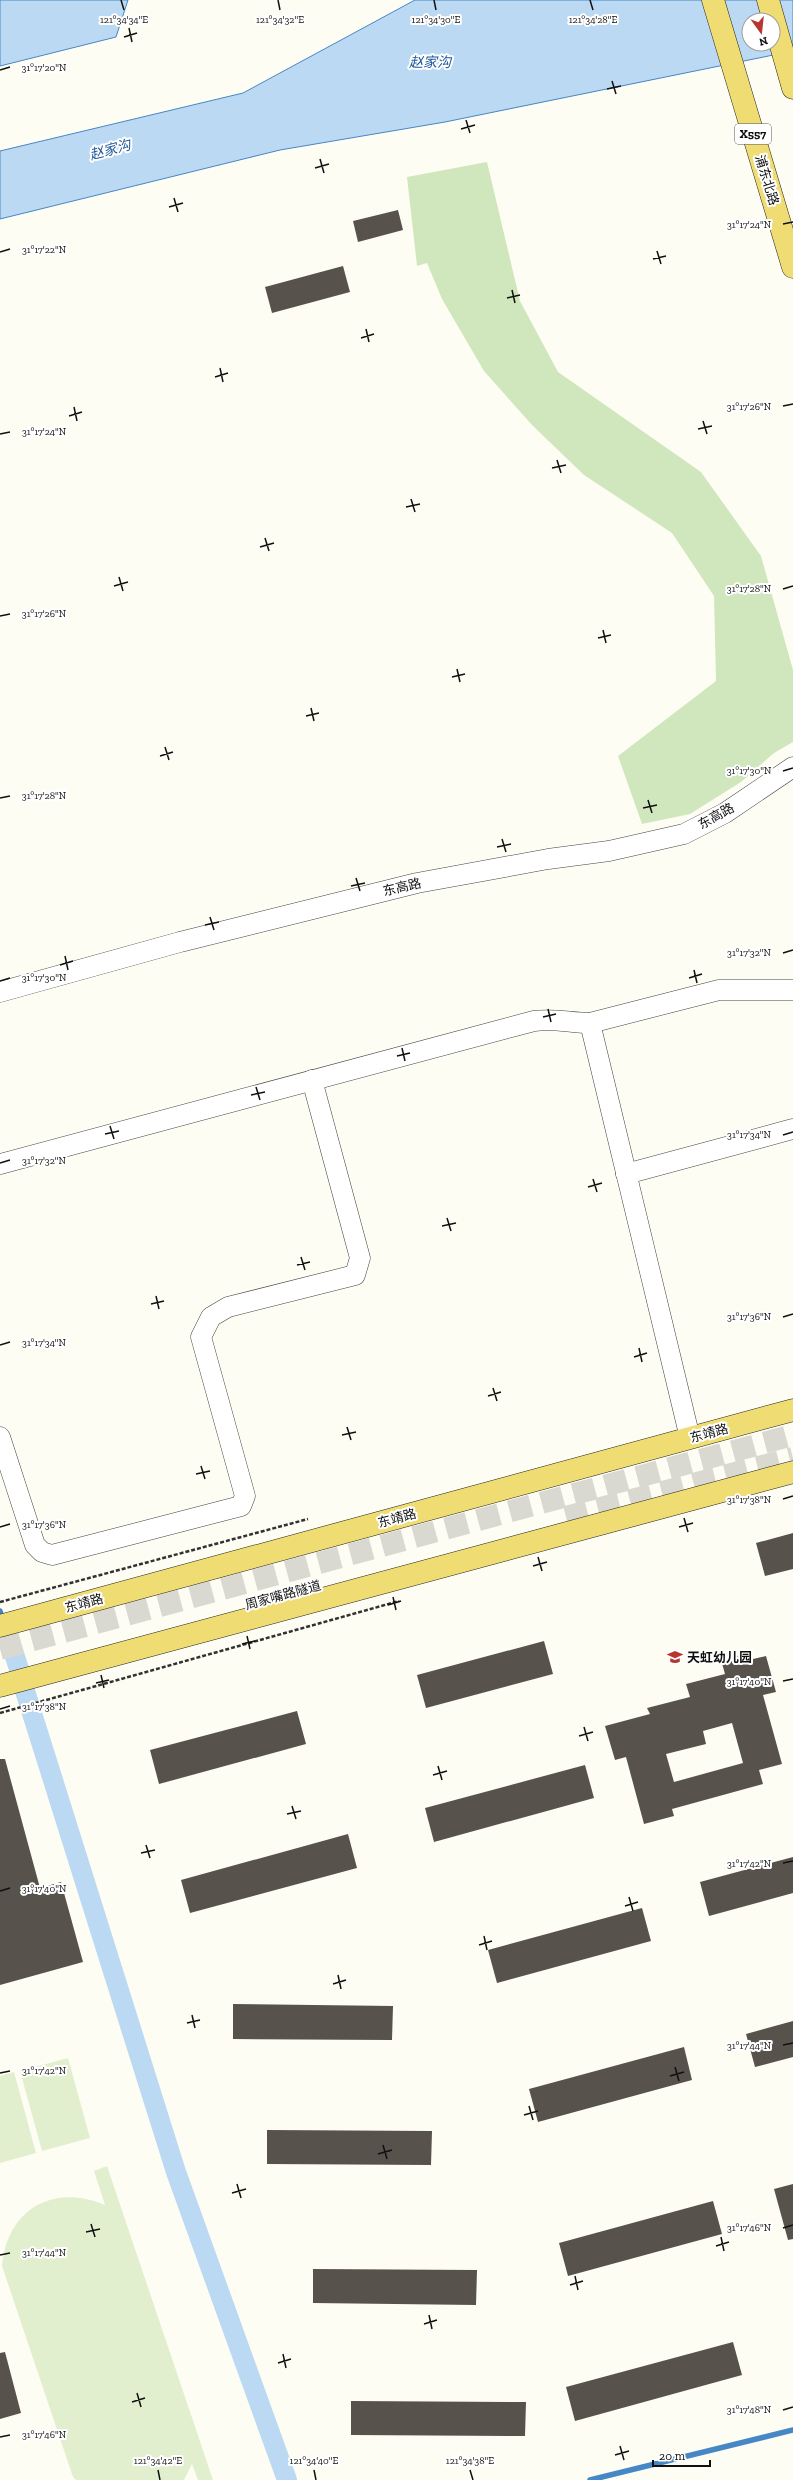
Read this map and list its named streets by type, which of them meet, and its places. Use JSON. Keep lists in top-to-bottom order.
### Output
{
  "streets": {
    "main road": [
      "X557",
      "浦东北路",
      "东靖路",
      "周家嘴路隧道"
    ],
    "street": ["东高路"]
  },
  "water": ["赵家沟"],
  "places": {
    "school or university": ["天虹幼儿园"]
  },
  "scale_bar": "20 m",
  "north": "bottom",
  "coordinates": [
    "121°34'34\"E",
    "121°34'32\"E",
    "121°34'30\"E",
    "121°34'28\"E",
    "31°17'20\"N",
    "31°17'24\"N",
    "31°17'22\"N",
    "31°17'26\"N",
    "31°17'28\"N",
    "31°17'30\"N",
    "31°17'32\"N",
    "31°17'34\"N",
    "31°17'36\"N",
    "31°17'38\"N",
    "31°17'40\"N",
    "31°17'42\"N",
    "31°17'44\"N",
    "31°17'46\"N",
    "31°17'48\"N",
    "121°34'42\"E",
    "121°34'40\"E",
    "121°34'38\"E"
  ]
}
